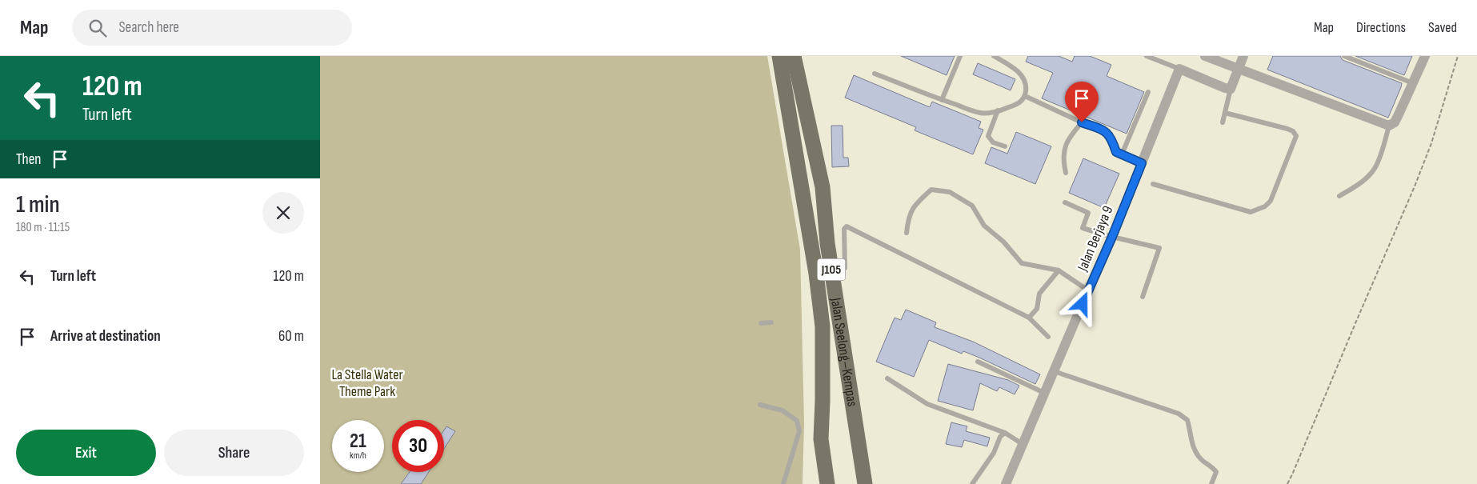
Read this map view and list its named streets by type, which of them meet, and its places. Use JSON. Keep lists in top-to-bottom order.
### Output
{
  "streets": {
    "main road": ["J105", "Jalan Seelong–Kempas"],
    "street": ["Jalan Berjaya 9"]
  },
  "parks": ["La Stella Water Theme Park"],
  "page": {
    "header": "Map",
    "search": "Search here",
    "nav": ["Map", "Directions", "Saved"],
    "turn": ["120 m", "Turn left"],
    "then": "Then",
    "heading": ["1 min", "180 m · 11:15"],
    "list": [
      {
        "name": "Turn left",
        "value": "120 m"
      },
      {
        "name": "Arrive at destination",
        "value": "60 m"
      }
    ],
    "speed": "21 km/h",
    "limit": "30",
    "buttons": ["Exit", "Share"]
  }
}
